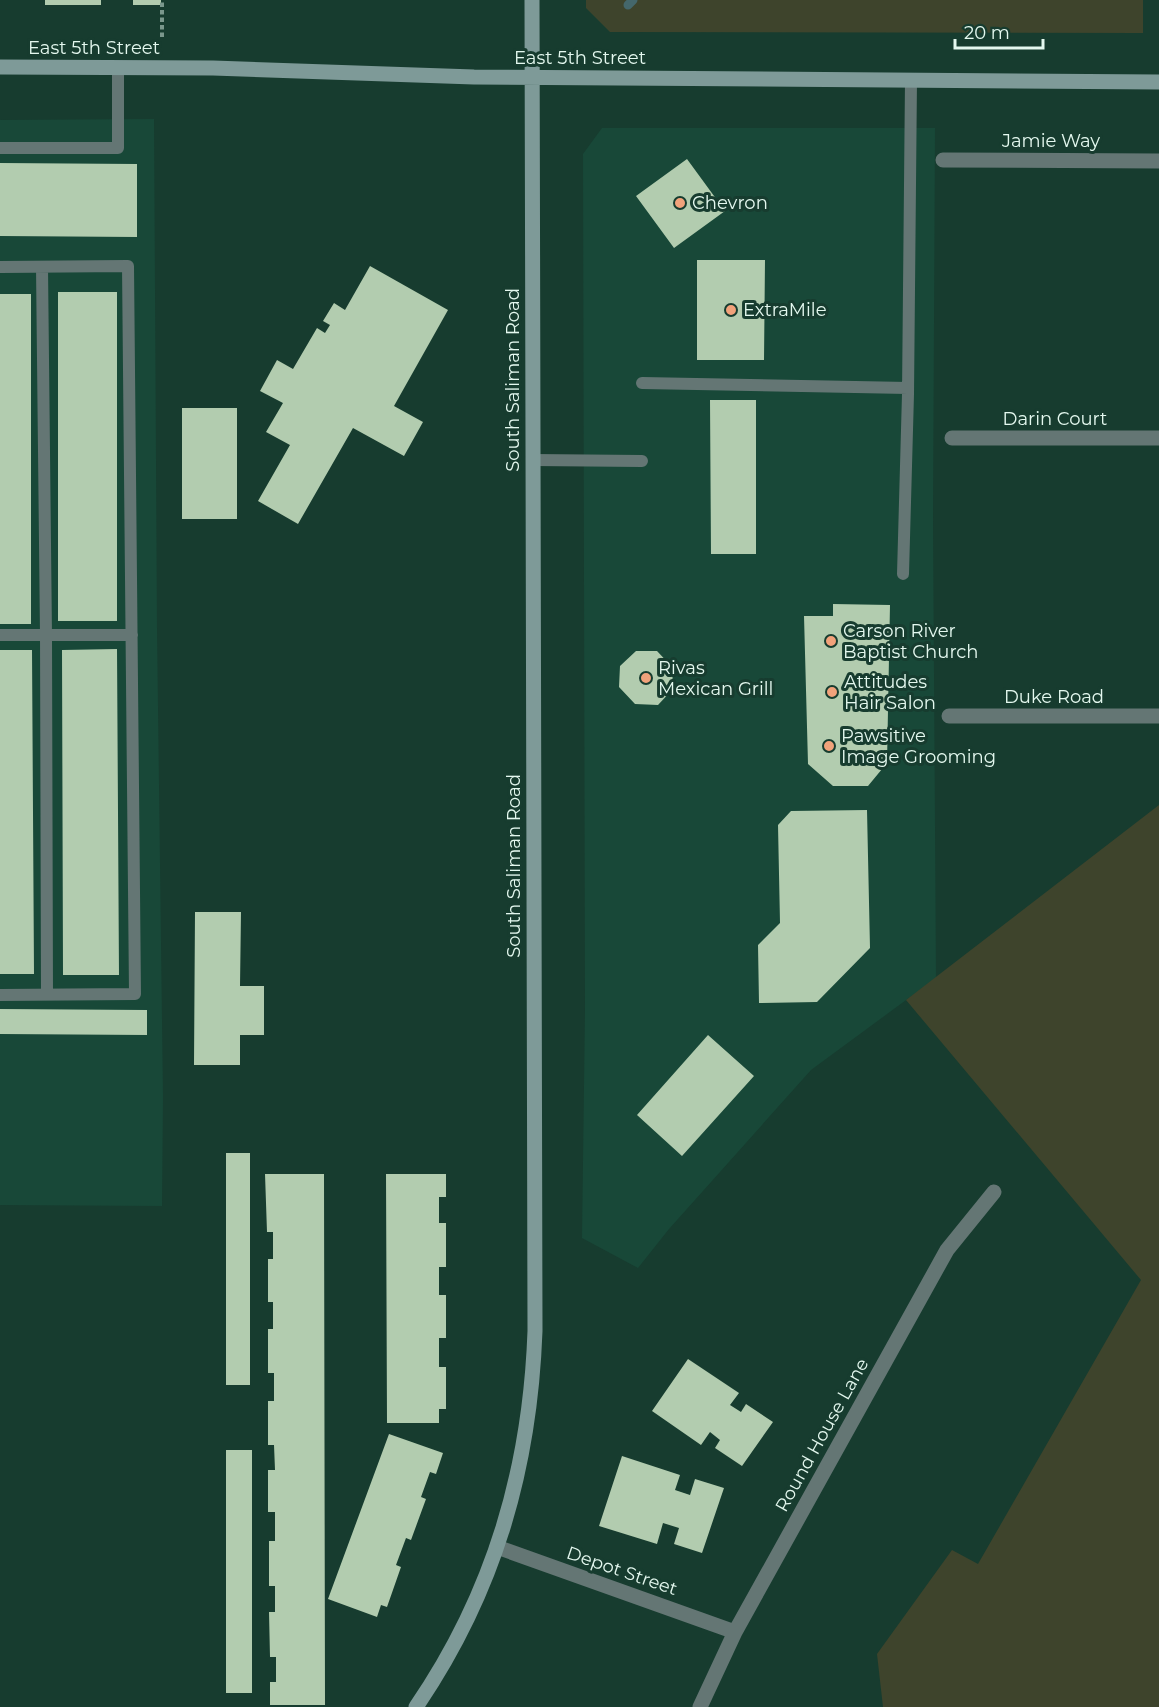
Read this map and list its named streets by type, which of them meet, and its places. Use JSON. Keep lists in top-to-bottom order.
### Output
{
  "streets": {
    "main road": ["East 5th Street", "South Saliman Road"],
    "street": [
      "Jamie Way",
      "Darin Court",
      "Duke Road",
      "Round House Lane",
      "Depot Street"
    ]
  },
  "crossings": [
    ["East 5th Street", "South Saliman Road"],
    ["South Saliman Road", "Depot Street"],
    ["Round House Lane", "Depot Street"]
  ],
  "places": [
    "Chevron",
    "ExtraMile",
    "Carson River Baptist Church",
    "Rivas Mexican Grill",
    "Attitudes Hair Salon",
    "Pawsitive Image Grooming"
  ],
  "scale_bar": "20 m"
}
